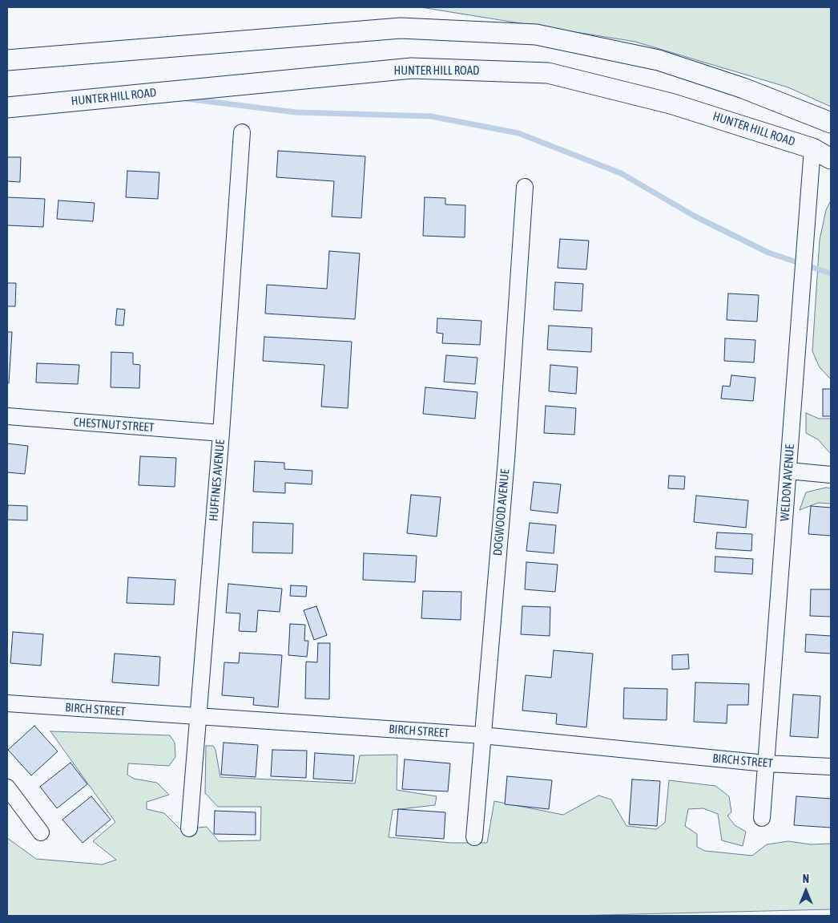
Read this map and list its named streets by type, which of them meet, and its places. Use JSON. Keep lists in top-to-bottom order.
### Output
{
  "streets": {
    "street": [
      "HUNTER HILL ROAD",
      "CHESTNUT STREET",
      "HUFFINES AVENUE",
      "WELDON AVENUE",
      "DOGWOOD AVENUE",
      "BIRCH STREET"
    ]
  },
  "crossings": [
    ["HUNTER HILL ROAD", "WELDON AVENUE"],
    ["CHESTNUT STREET", "HUFFINES AVENUE"],
    ["HUFFINES AVENUE", "BIRCH STREET"],
    ["WELDON AVENUE", "BIRCH STREET"],
    ["DOGWOOD AVENUE", "BIRCH STREET"]
  ],
  "north": "top"
}
